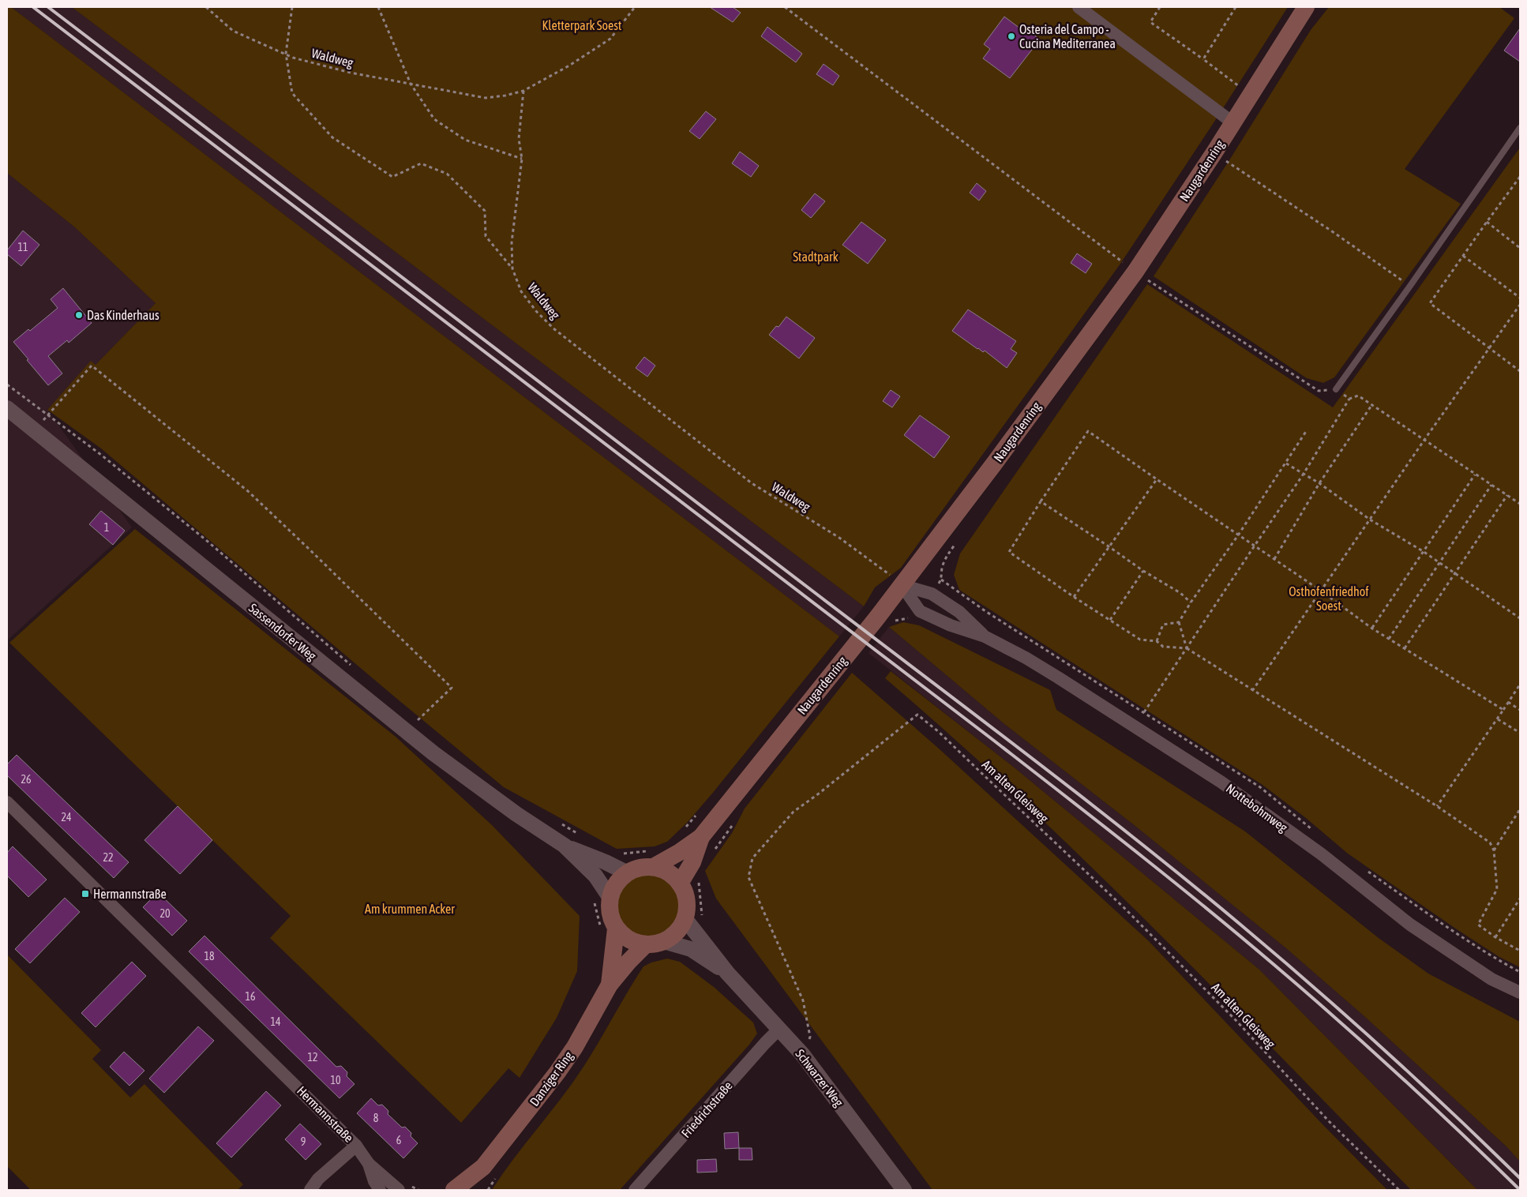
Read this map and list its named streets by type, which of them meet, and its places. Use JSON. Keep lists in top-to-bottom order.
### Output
{
  "streets": {
    "main road": ["Naugardenring", "Danziger Ring"],
    "street": [
      "Sassendorfer Weg",
      "Nottebohmweg",
      "Schwarzer Weg",
      "Friedrichstraße",
      "Hermannstraße"
    ],
    "path": ["Waldweg", "Am alten Gleisweg"]
  },
  "crossings": [
    ["Waldweg", "Naugardenring"],
    ["Waldweg", "Nottebohmweg"],
    ["Naugardenring", "Sassendorfer Weg"],
    ["Naugardenring", "Nottebohmweg"],
    ["Naugardenring", "Schwarzer Weg"],
    ["Naugardenring", "Danziger Ring"],
    ["Sassendorfer Weg", "Schwarzer Weg"],
    ["Sassendorfer Weg", "Danziger Ring"],
    ["Am alten Gleisweg", "Schwarzer Weg"],
    ["Schwarzer Weg", "Danziger Ring"],
    ["Schwarzer Weg", "Friedrichstraße"]
  ],
  "parks": [
    "Kletterpark Soest",
    "Stadtpark",
    "Osthofenfriedhof Soest",
    "Am krummen Acker"
  ],
  "places": {
    "other": ["Osteria del Campo - Cucina Mediterranea", "Das Kinderhaus"],
    "transit": ["Hermannstraße"]
  },
  "house_numbers": [
    "11",
    "1",
    "26",
    "24",
    "22",
    "20",
    "18",
    "16",
    "14",
    "12",
    "10",
    "8",
    "6",
    "9"
  ]
}
